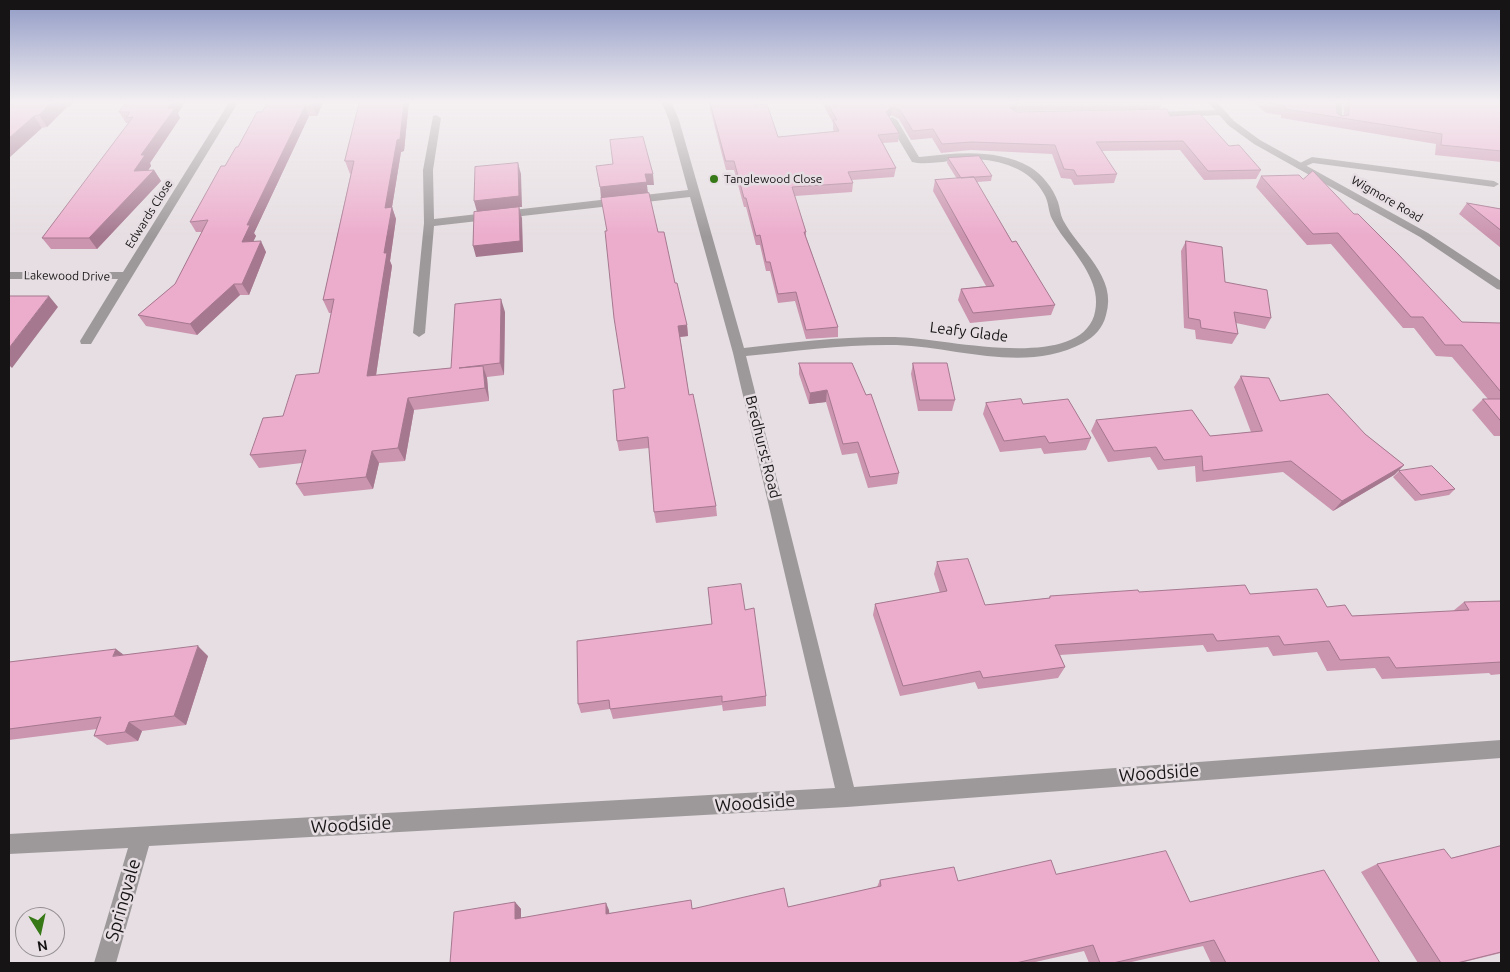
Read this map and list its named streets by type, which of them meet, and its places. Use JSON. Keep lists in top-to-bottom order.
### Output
{
  "streets": {
    "street": [
      "Wigmore Road",
      "Edwards Close",
      "Lakewood Drive",
      "Leafy Glade",
      "Bredhurst Road",
      "Woodside",
      "Springvale"
    ]
  },
  "crossings": [
    ["Edwards Close", "Lakewood Drive"],
    ["Leafy Glade", "Bredhurst Road"],
    ["Bredhurst Road", "Woodside"],
    ["Woodside", "Springvale"]
  ],
  "places": ["Tanglewood Close"],
  "north": "bottom"
}
